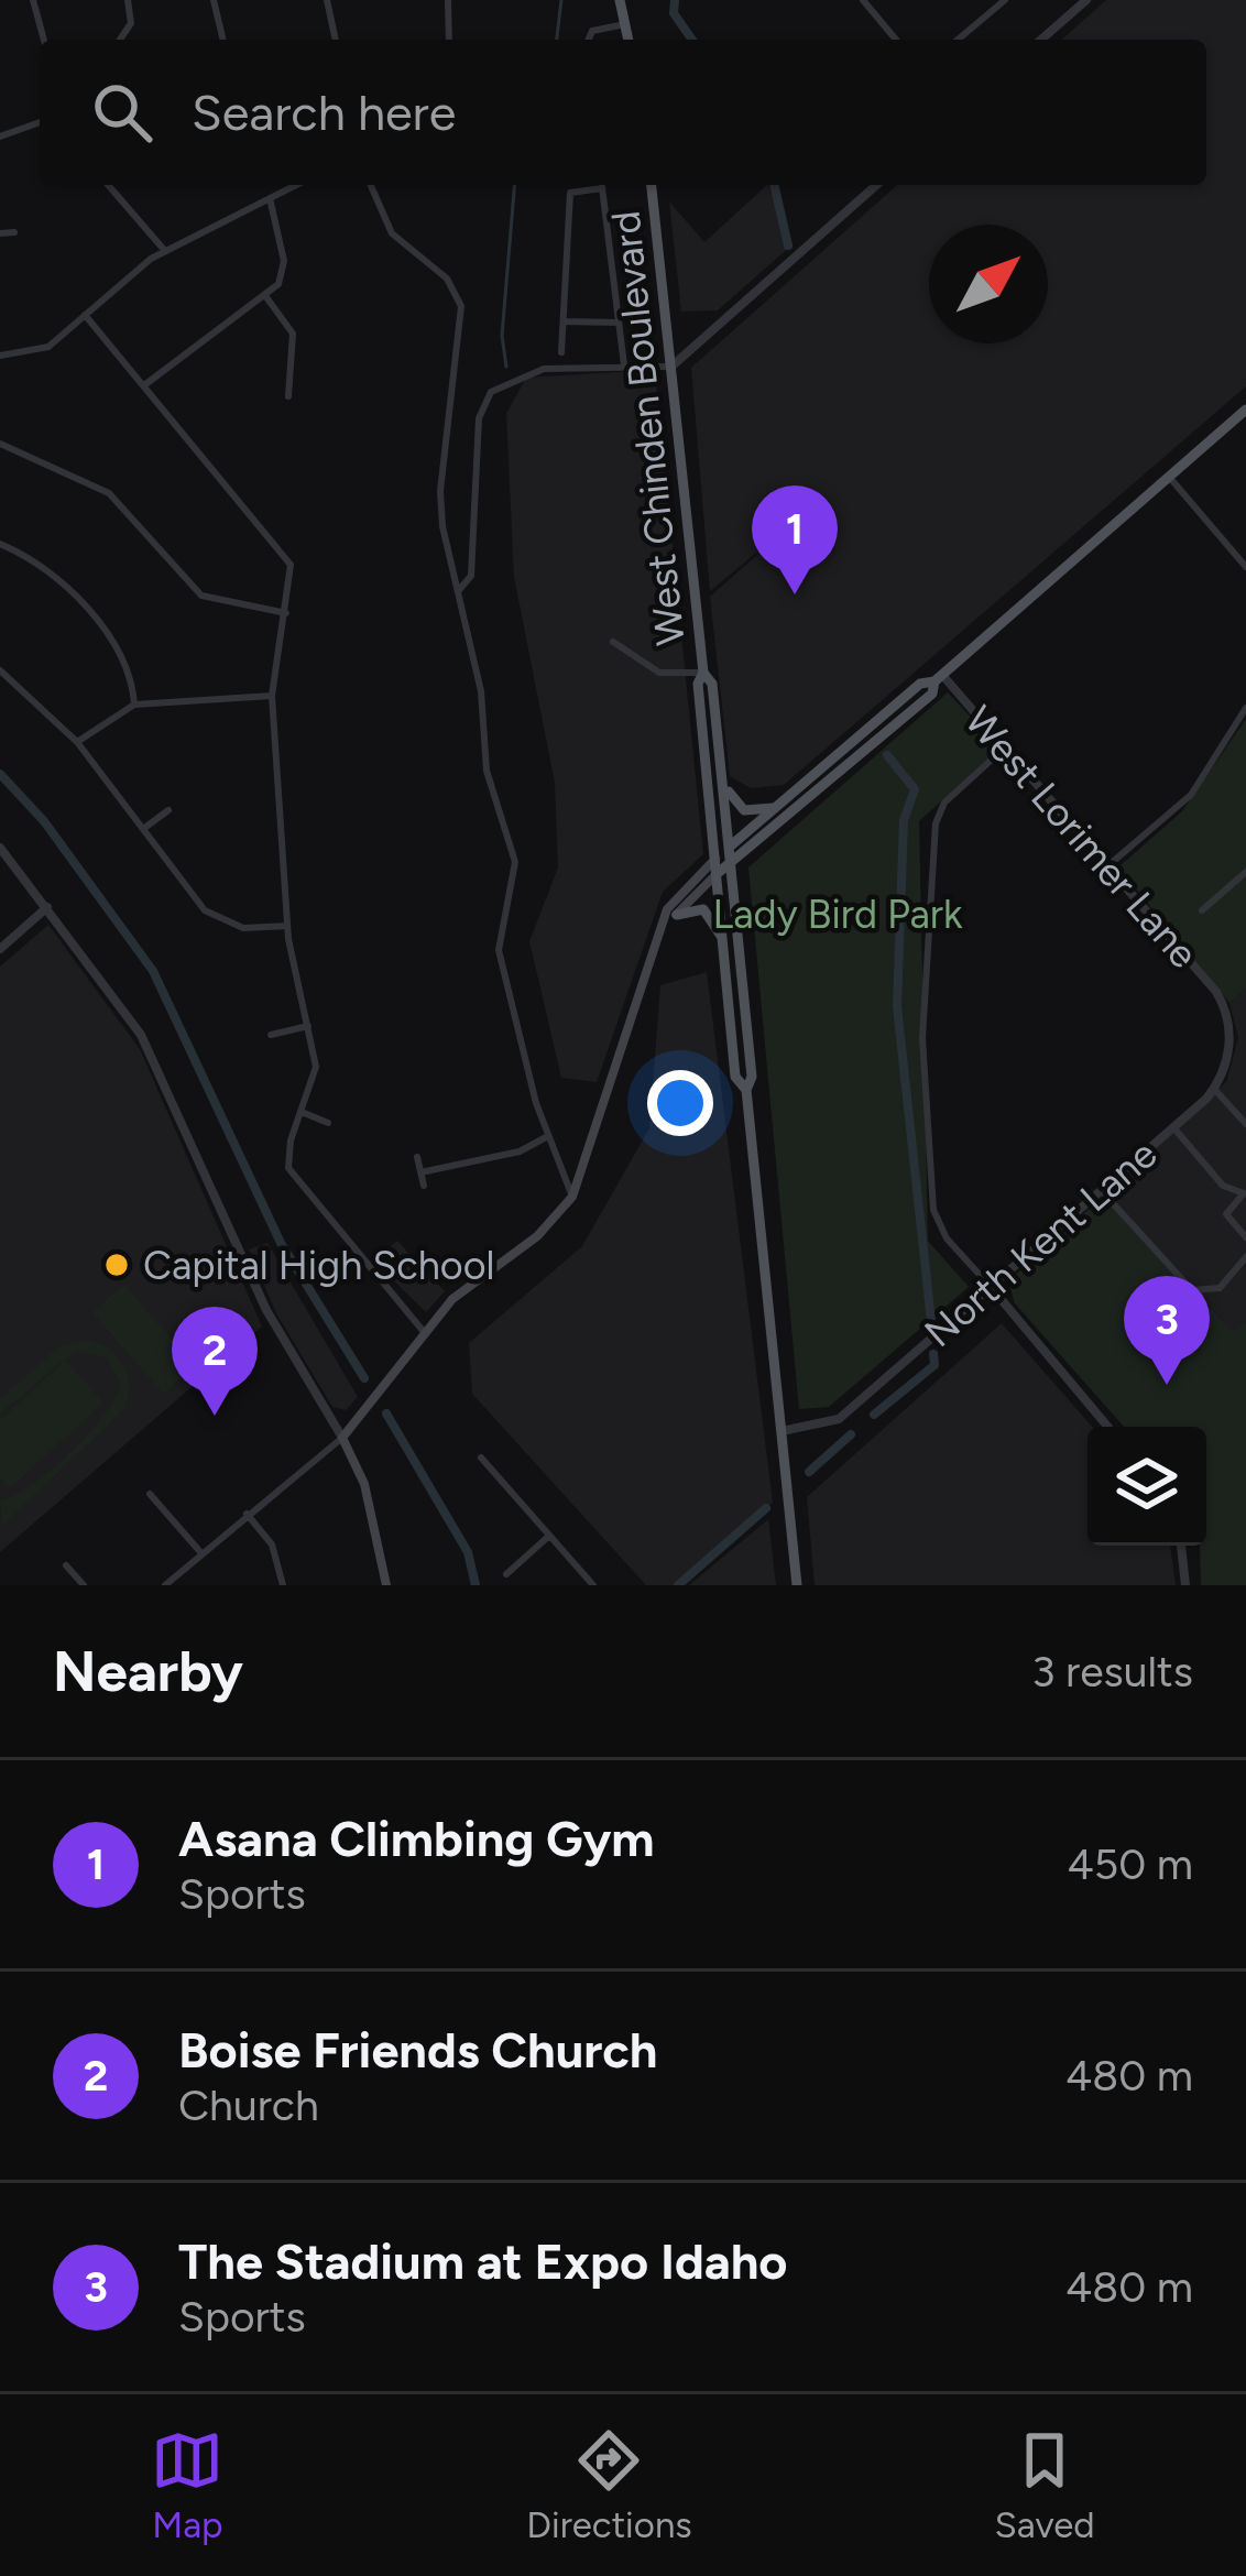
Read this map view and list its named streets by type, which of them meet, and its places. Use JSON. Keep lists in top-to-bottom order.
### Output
{
  "streets": {
    "main road": ["West Chinden Boulevard"],
    "street": ["West Lorimer Lane", "North Kent Lane"]
  },
  "crossings": [
    ["West Chinden Boulevard", "North Kent Lane"],
    ["West Lorimer Lane", "North Kent Lane"]
  ],
  "parks": ["Lady Bird Park"],
  "places": ["Capital High School"],
  "north": "top right",
  "page": {
    "search": "Search here",
    "pins": ["1", "3", "2"],
    "heading": ["Nearby", "3 results"],
    "list": [
      {
        "mark": "1",
        "name": "Asana Climbing Gym",
        "note": "Sports",
        "value": "450 m"
      },
      {
        "mark": "2",
        "name": "Boise Friends Church",
        "note": "Church",
        "value": "480 m"
      },
      {
        "mark": "3",
        "name": "The Stadium at Expo Idaho",
        "note": "Sports",
        "value": "480 m"
      }
    ],
    "nav": ["Map", "Directions", "Saved"]
  }
}
